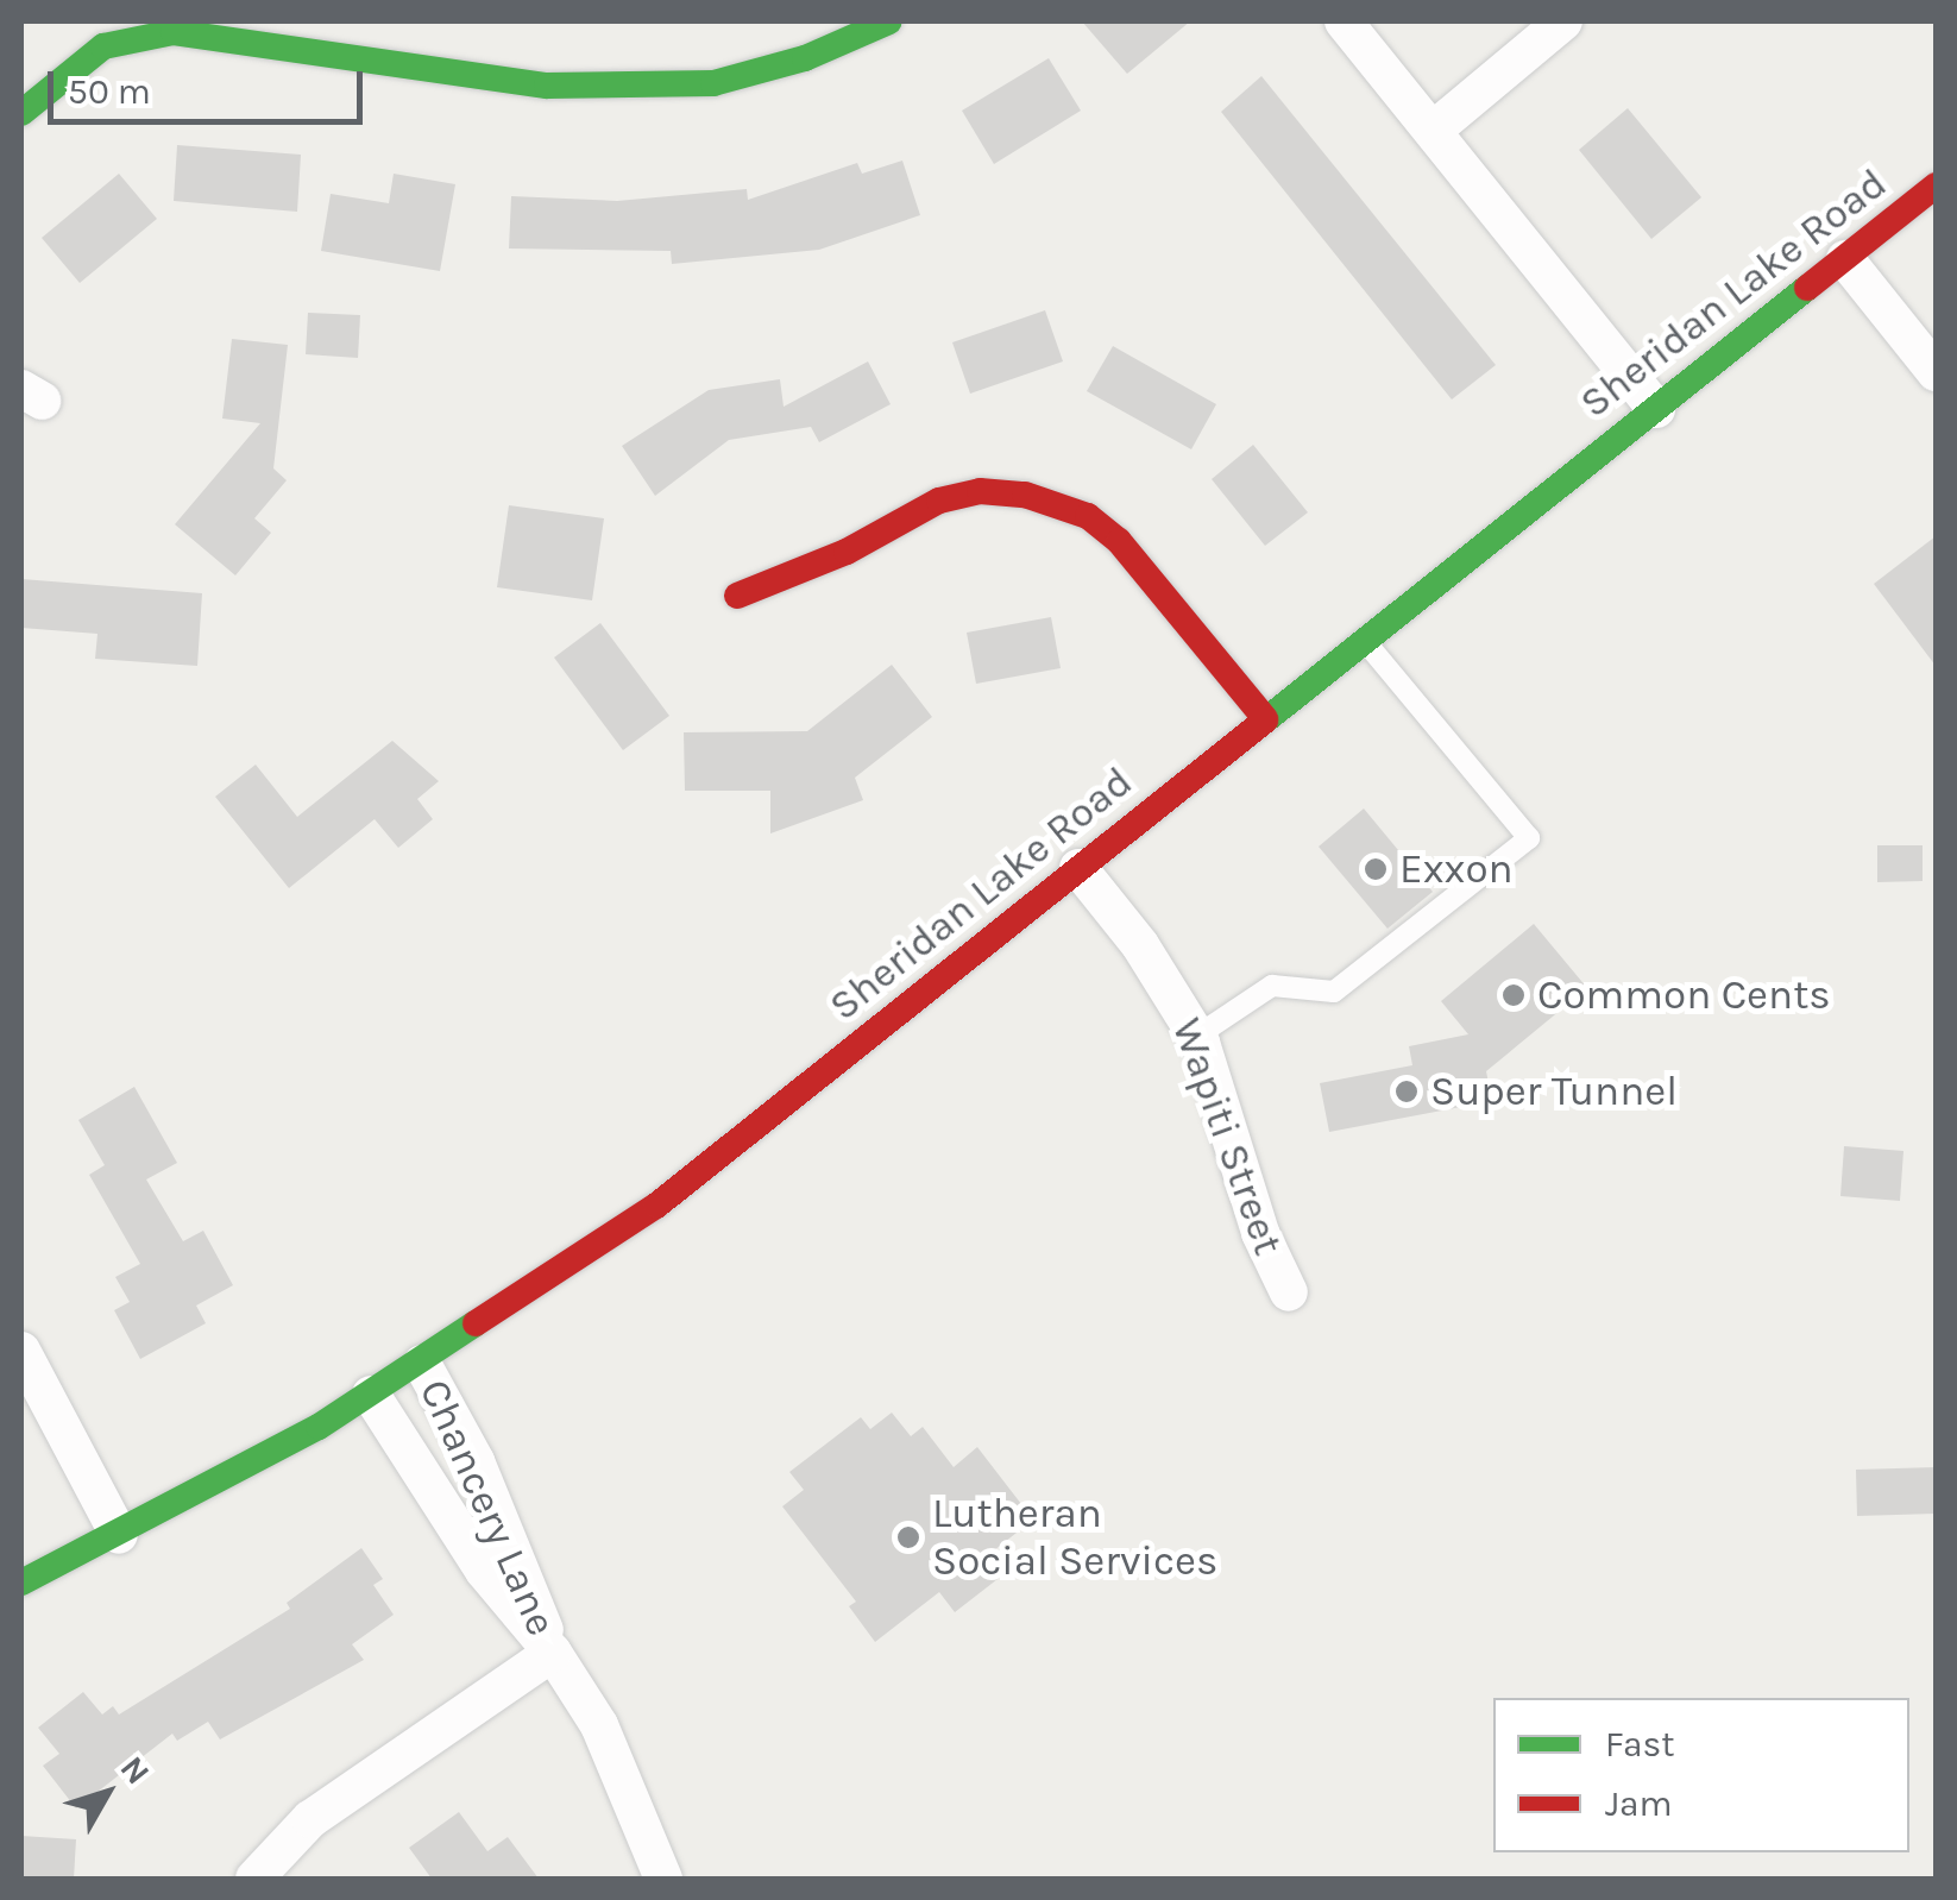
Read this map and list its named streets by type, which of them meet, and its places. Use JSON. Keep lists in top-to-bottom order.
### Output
{
  "streets": {
    "main road": ["Sheridan Lake Road"],
    "street": ["Wapiti Street", "Chancery Lane"]
  },
  "crossings": [
    ["Sheridan Lake Road", "Wapiti Street"],
    ["Sheridan Lake Road", "Chancery Lane"]
  ],
  "places": [
    "Exxon",
    "Common Cents",
    "Super Tunnel",
    "Lutheran Social Services"
  ],
  "legend": ["Fast", "Jam"],
  "scale_bar": "50 m",
  "north": "top right"
}
